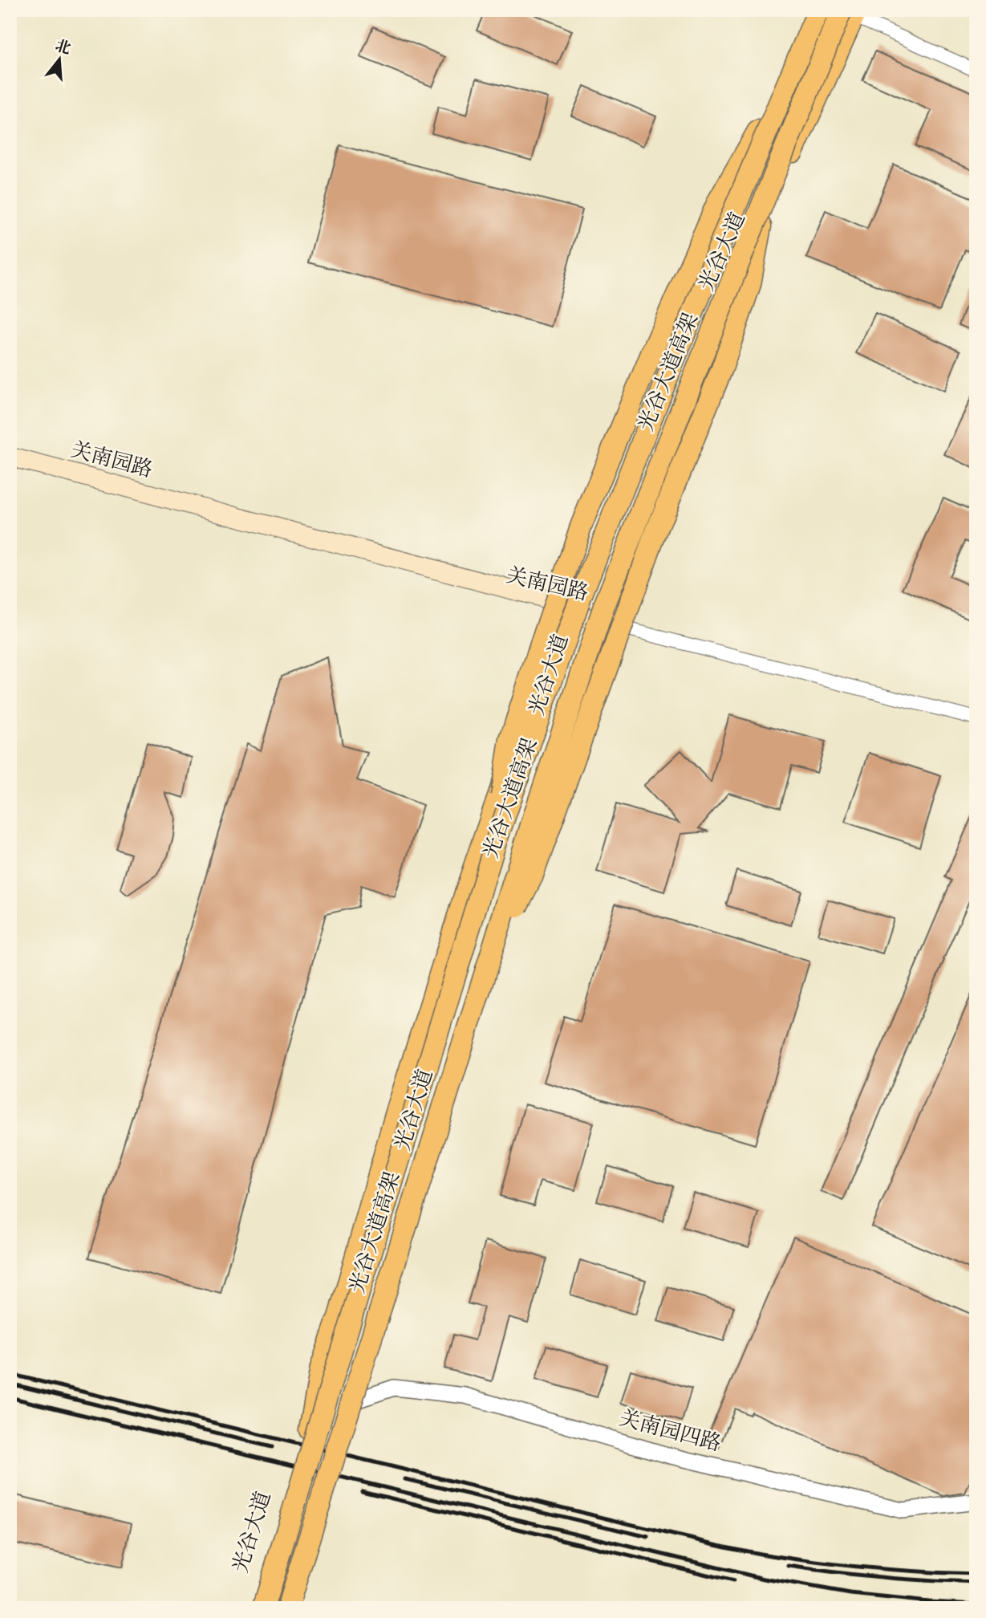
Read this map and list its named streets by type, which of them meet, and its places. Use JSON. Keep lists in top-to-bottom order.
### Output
{
  "streets": {
    "highway": ["光谷大道高架"],
    "main road": ["光谷大道", "关南园路"],
    "street": ["关南园四路"]
  },
  "crossings": [
    ["光谷大道", "光谷大道高架"],
    ["光谷大道", "关南园路"],
    ["光谷大道", "关南园四路"]
  ],
  "north": "top"
}
